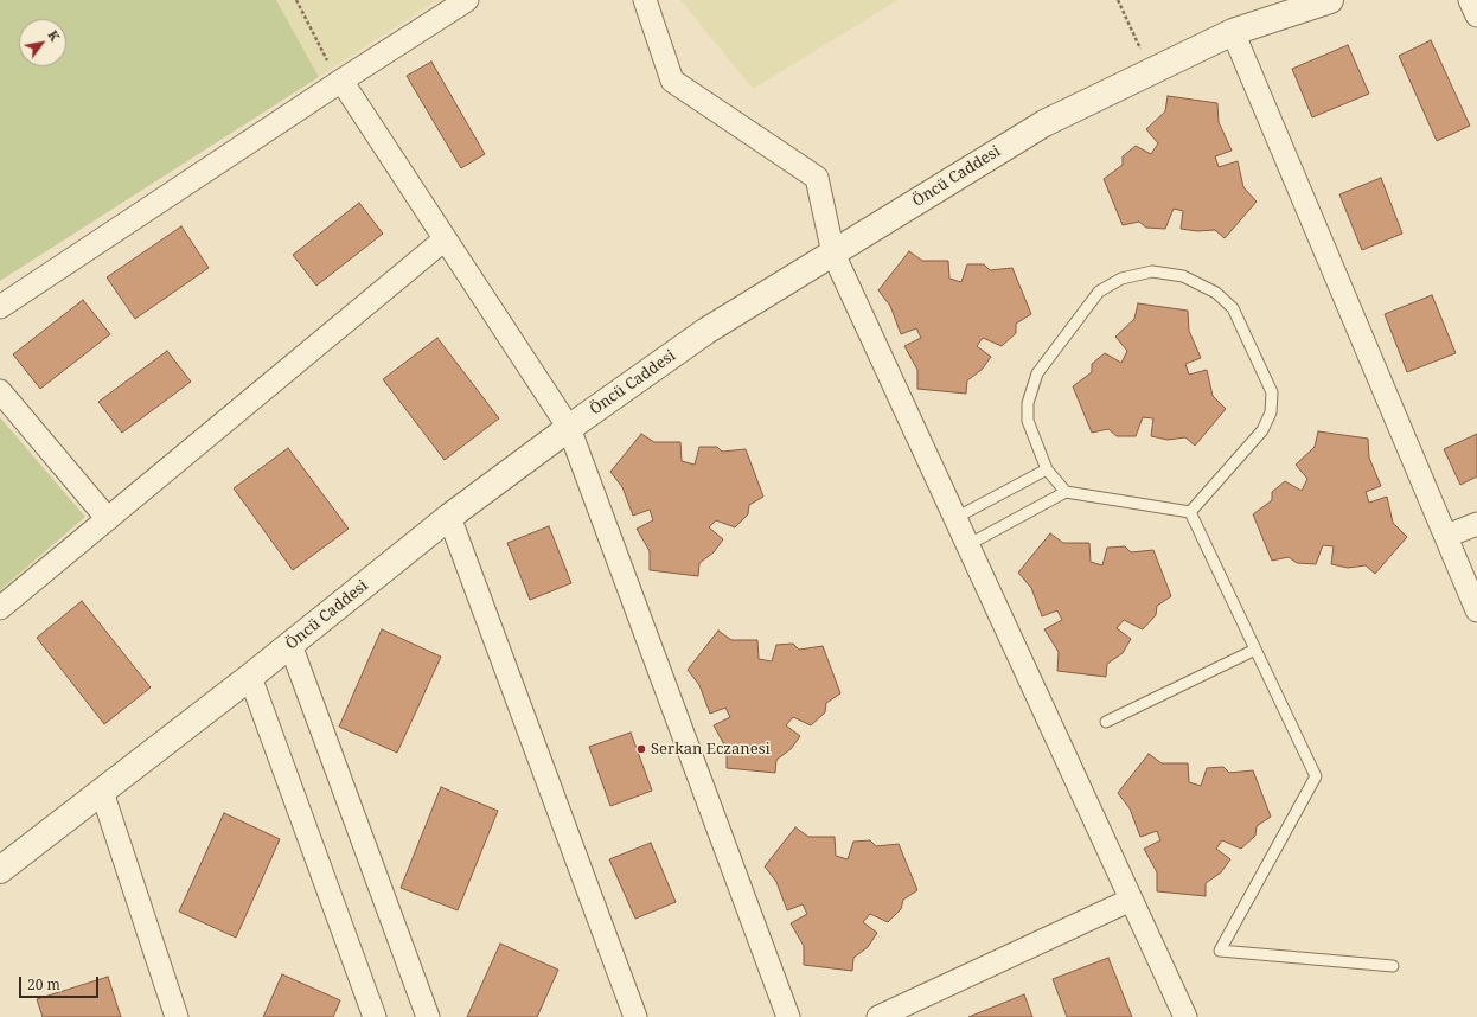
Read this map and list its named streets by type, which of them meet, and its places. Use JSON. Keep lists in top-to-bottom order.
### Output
{
  "streets": {
    "street": ["Öncü Caddesi"]
  },
  "places": ["Serkan Eczanesi"],
  "scale_bar": "20 m",
  "north": "top right"
}
